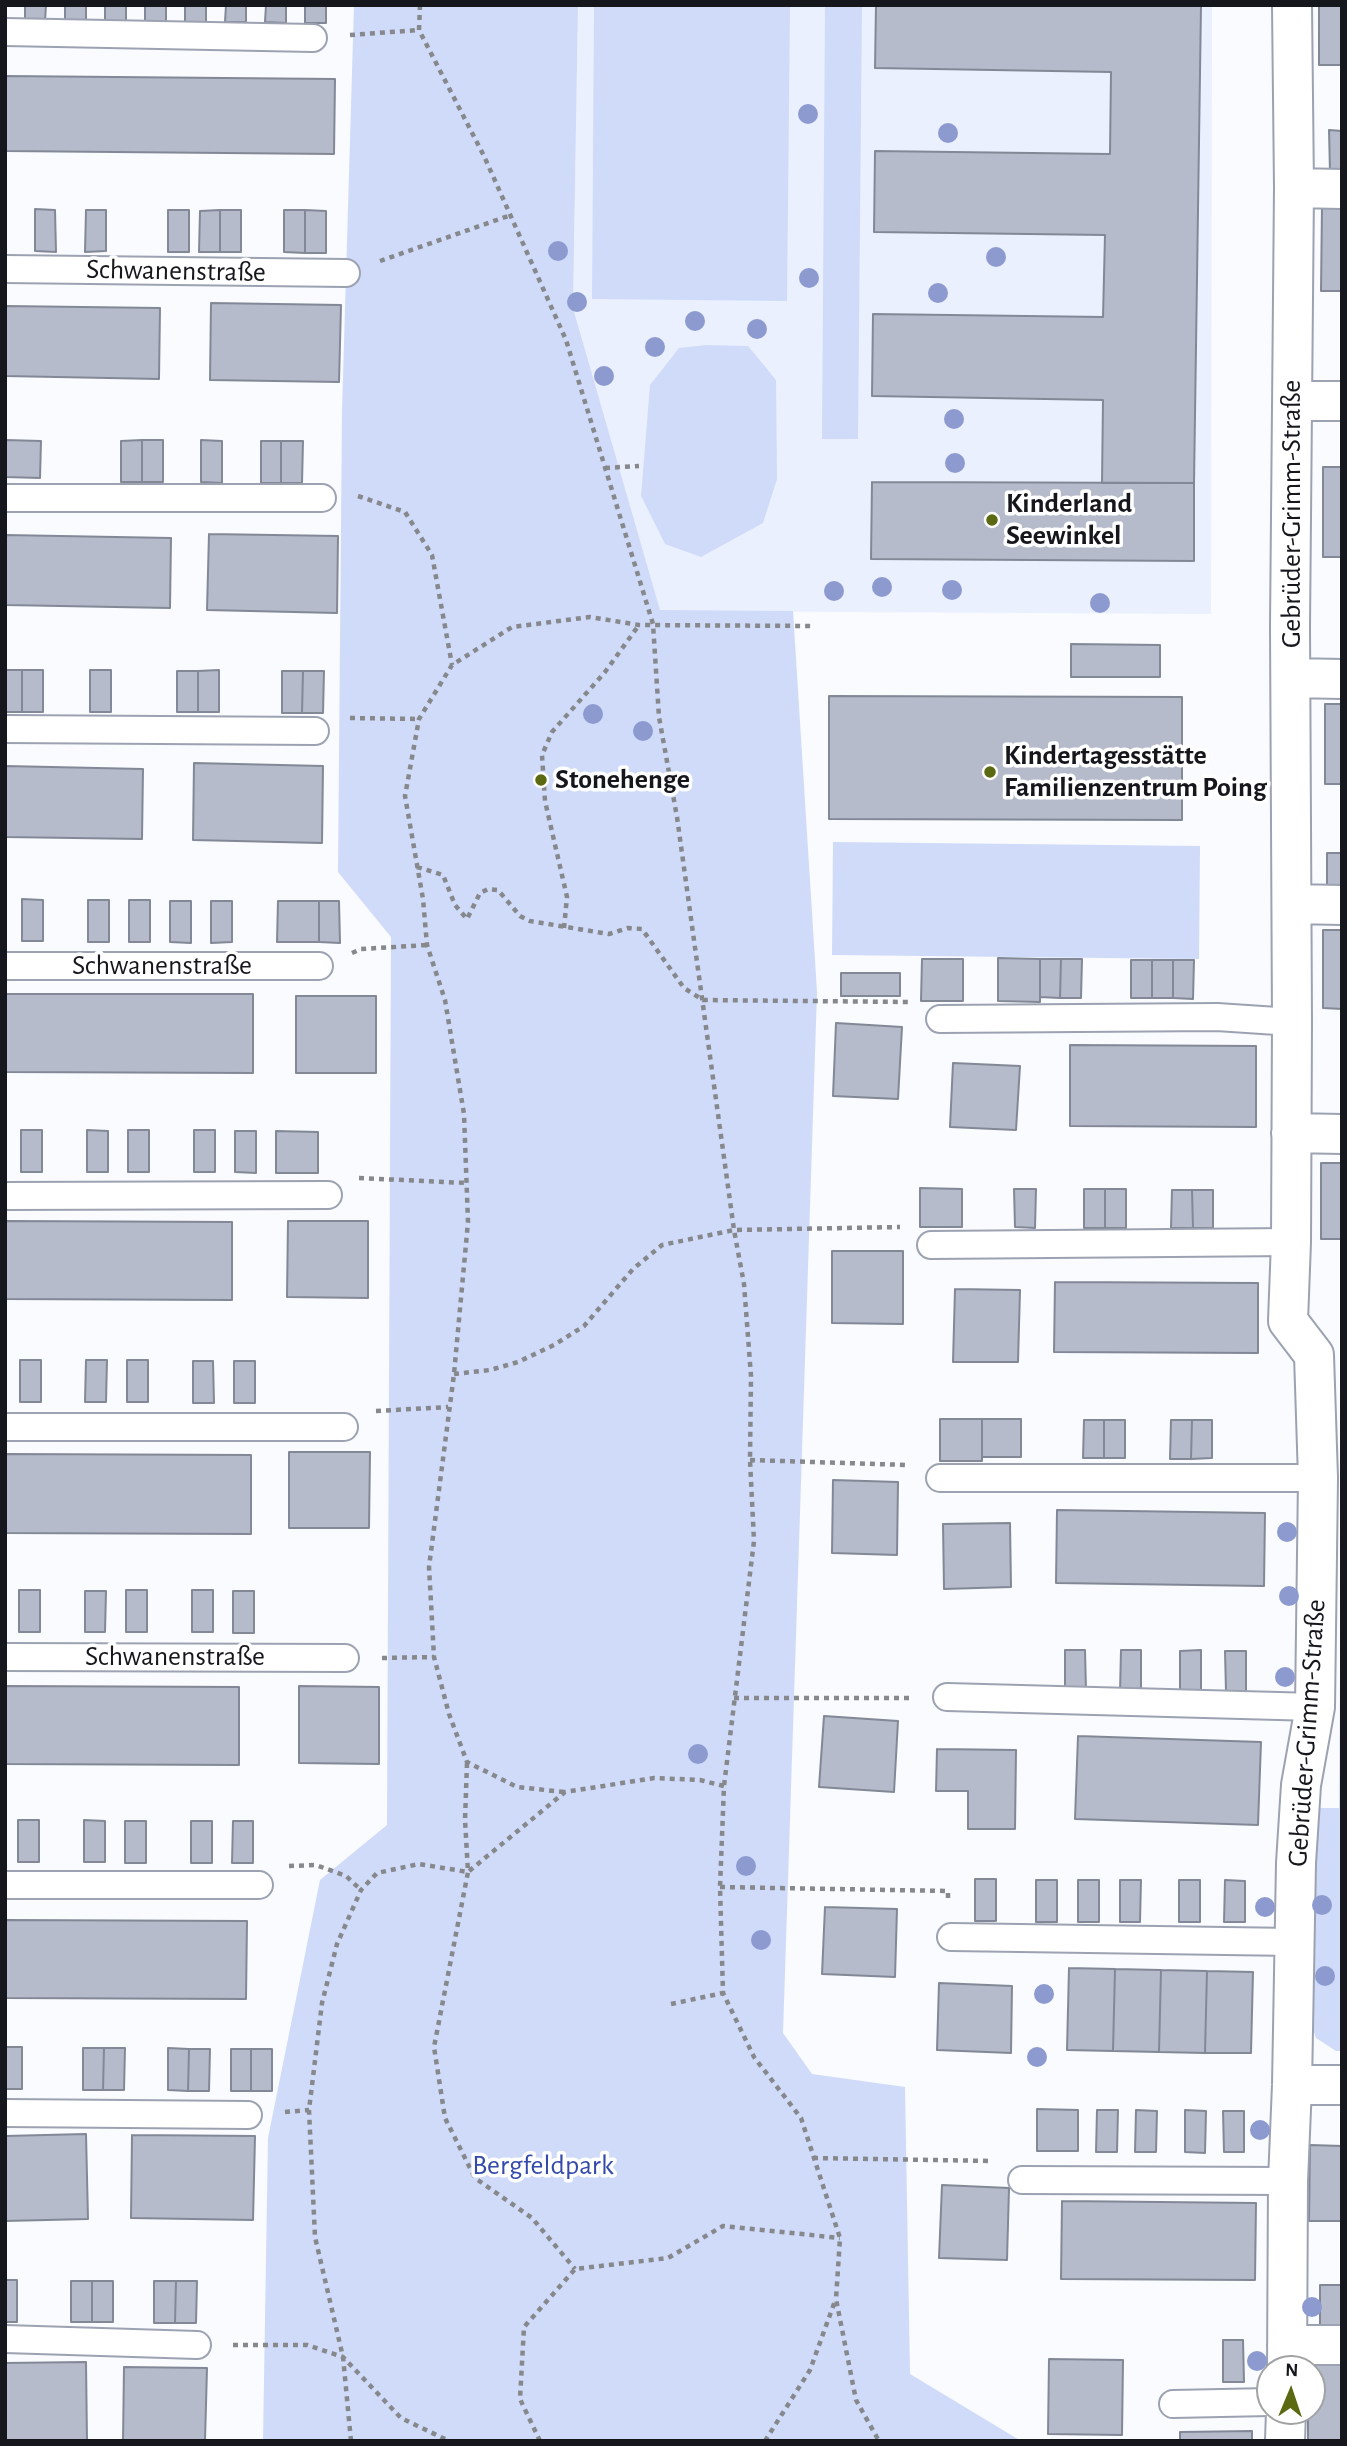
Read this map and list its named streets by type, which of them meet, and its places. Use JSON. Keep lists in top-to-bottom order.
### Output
{
  "streets": {
    "street": ["Gebrüder-Grimm-Straße"],
    "lane": ["Schwanenstraße"]
  },
  "parks": ["Bergfeldpark"],
  "places": ["Kinderland Seewinkel", "Kindertagesstätte Familienzentrum Poing", "Stonehenge"],
  "north": "top"
}
